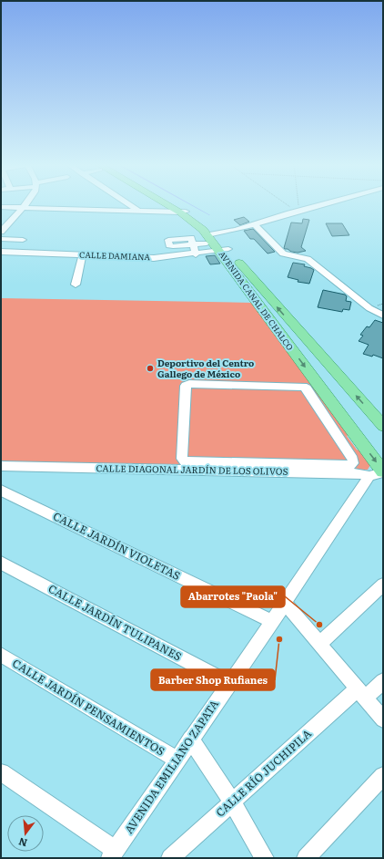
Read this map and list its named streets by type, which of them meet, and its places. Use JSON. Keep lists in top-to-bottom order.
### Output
{
  "streets": {
    "main road": ["AVENIDA CANAL DE CHALCO"],
    "street": [
      "CALLE DAMIANA",
      "CALLE DIAGONAL JARDÍN DE LOS OLIVOS",
      "CALLE JARDÍN VIOLETAS",
      "CALLE JARDÍN TULIPANES",
      "CALLE JARDÍN PENSAMIENTOS",
      "AVENIDA EMILIANO ZAPATA",
      "CALLE RÍO JUCHIPILA"
    ]
  },
  "crossings": [
    ["CALLE DAMIANA", "AVENIDA CANAL DE CHALCO"],
    ["AVENIDA CANAL DE CHALCO", "CALLE DIAGONAL JARDÍN DE LOS OLIVOS"],
    ["AVENIDA CANAL DE CHALCO", "AVENIDA EMILIANO ZAPATA"],
    ["CALLE DIAGONAL JARDÍN DE LOS OLIVOS", "AVENIDA EMILIANO ZAPATA"],
    ["CALLE JARDÍN VIOLETAS", "AVENIDA EMILIANO ZAPATA"],
    ["CALLE JARDÍN TULIPANES", "AVENIDA EMILIANO ZAPATA"],
    ["CALLE JARDÍN PENSAMIENTOS", "AVENIDA EMILIANO ZAPATA"]
  ],
  "places": ["Deportivo del Centro Gallego de México", "Abarrotes \"Paola\"", "Barber Shop Rufianes"],
  "north": "bottom"
}
